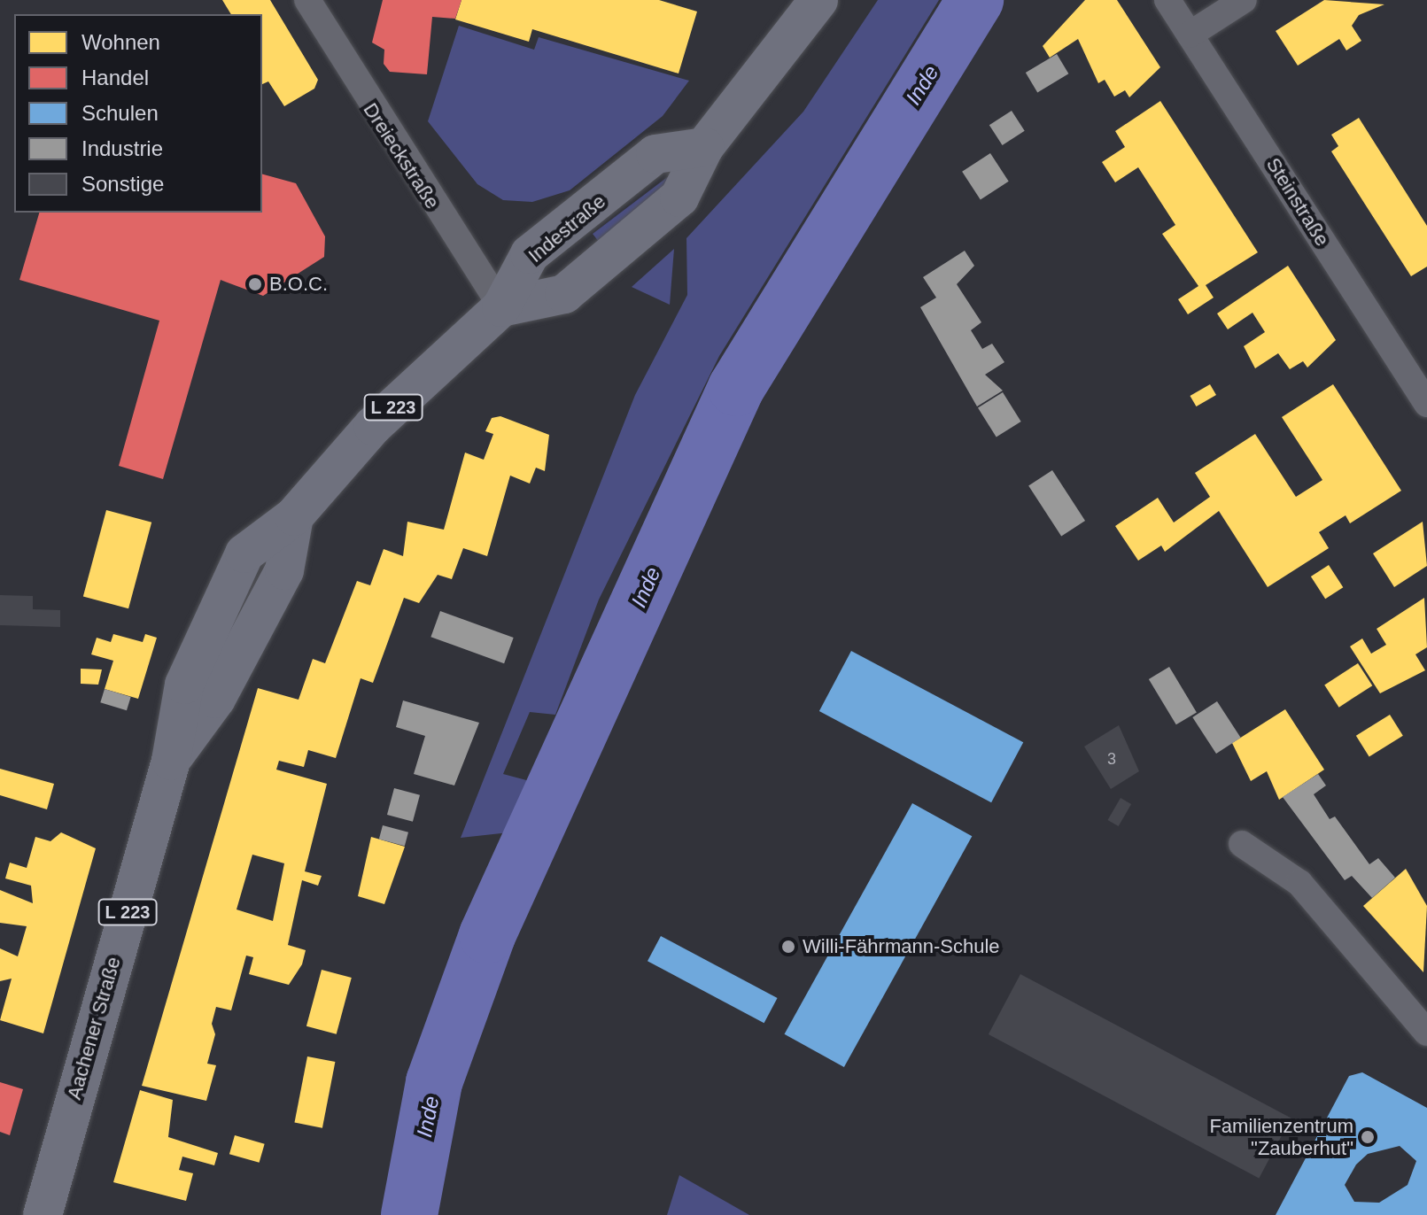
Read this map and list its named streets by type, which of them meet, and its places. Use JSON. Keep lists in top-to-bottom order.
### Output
{
  "streets": {
    "main road": ["Indestraße", "L 223", "Aachener Straße"],
    "street": ["Dreieckstraße", "Steinstraße"]
  },
  "crossings": [
    ["Dreieckstraße", "Indestraße"],
    ["Dreieckstraße", "Aachener Straße"],
    ["Indestraße", "Aachener Straße"]
  ],
  "water": ["Inde"],
  "places": ["B.O.C.", "Willi-Fährmann-Schule", "Familienzentrum \"Zauberhut\""],
  "house_numbers": ["3"],
  "legend": [
    "Wohnen",
    "Handel",
    "Schulen",
    "Industrie",
    "Sonstige"
  ]
}
